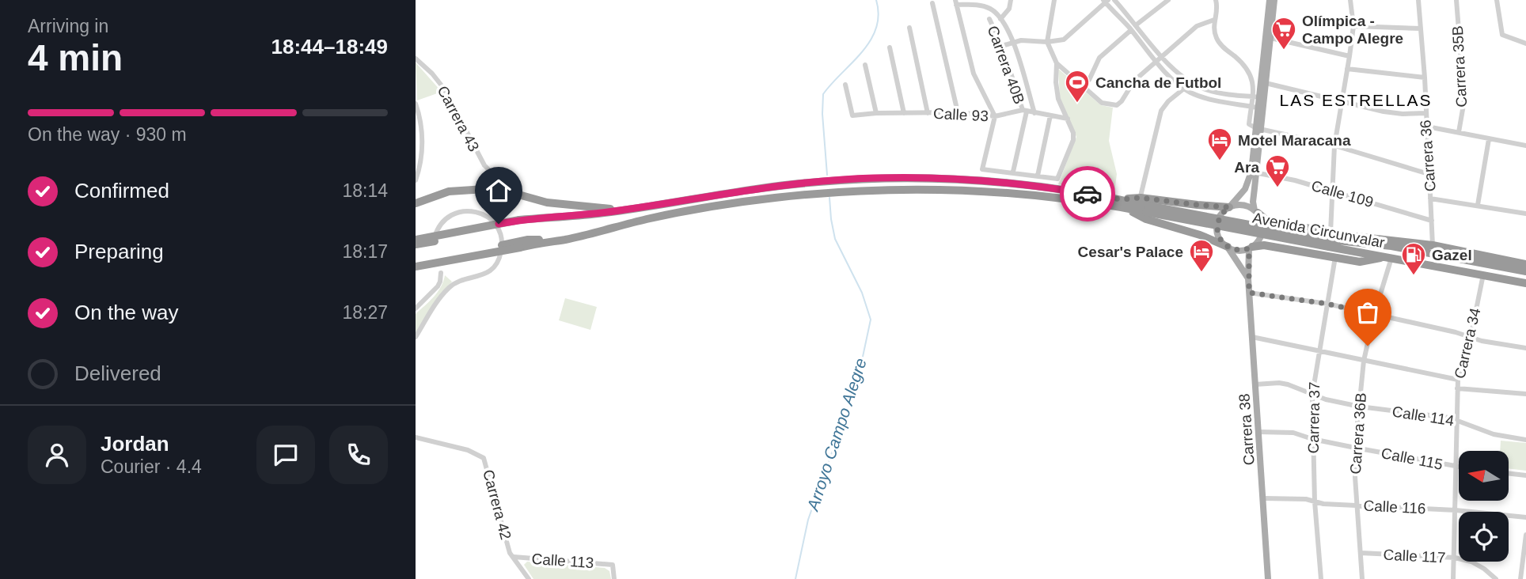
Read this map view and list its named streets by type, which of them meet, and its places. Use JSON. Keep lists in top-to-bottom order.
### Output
{
  "streets": {
    "highway": ["Avenida Circunvalar"],
    "main road": ["Carrera 38"],
    "street": [
      "Carrera 40B",
      "Carrera 35B",
      "Calle 93",
      "Carrera 43",
      "Carrera 36",
      "Calle 109",
      "Carrera 34",
      "Calle 114",
      "Carrera 37",
      "Carrera 36B",
      "Calle 115",
      "Carrera 42",
      "Calle 116",
      "Calle 117",
      "Calle 113"
    ]
  },
  "crossings": [
    ["Carrera 40B", "Calle 93"],
    ["Carrera 36", "Calle 109"],
    ["Avenida Circunvalar", "Carrera 34"],
    ["Avenida Circunvalar", "Carrera 36B"],
    ["Carrera 34", "Calle 114"],
    ["Carrera 34", "Calle 115"],
    ["Carrera 34", "Calle 116"],
    ["Carrera 34", "Calle 117"],
    ["Calle 114", "Carrera 37"],
    ["Calle 114", "Carrera 38"],
    ["Calle 114", "Carrera 36B"],
    ["Carrera 37", "Calle 115"],
    ["Carrera 37", "Calle 116"],
    ["Carrera 38", "Calle 115"],
    ["Carrera 38", "Calle 116"],
    ["Carrera 36B", "Calle 115"],
    ["Carrera 36B", "Calle 116"],
    ["Carrera 36B", "Calle 117"],
    ["Carrera 42", "Calle 113"]
  ],
  "districts": ["LAS ESTRELLAS"],
  "water": ["Arroyo Campo Alegre"],
  "places": {
    "supermarket": ["Olímpica - Campo Alegre", "Ara"],
    "sports": ["Cancha de Futbol"],
    "hotel": ["Motel Maracana", "Cesar's Palace"],
    "fuel station": ["Gazel"]
  },
  "north": "left",
  "page": {
    "heading": ["4 min", "Arriving in", "18:44–18:49"],
    "panel": ["Jordan", "Courier · 4.4"],
    "bar": "On the way · 930 m",
    "list": [
      ["Confirmed", "18:14"],
      ["Preparing", "18:17"],
      ["On the way", "18:27"],
      "Delivered"
    ]
  }
}
